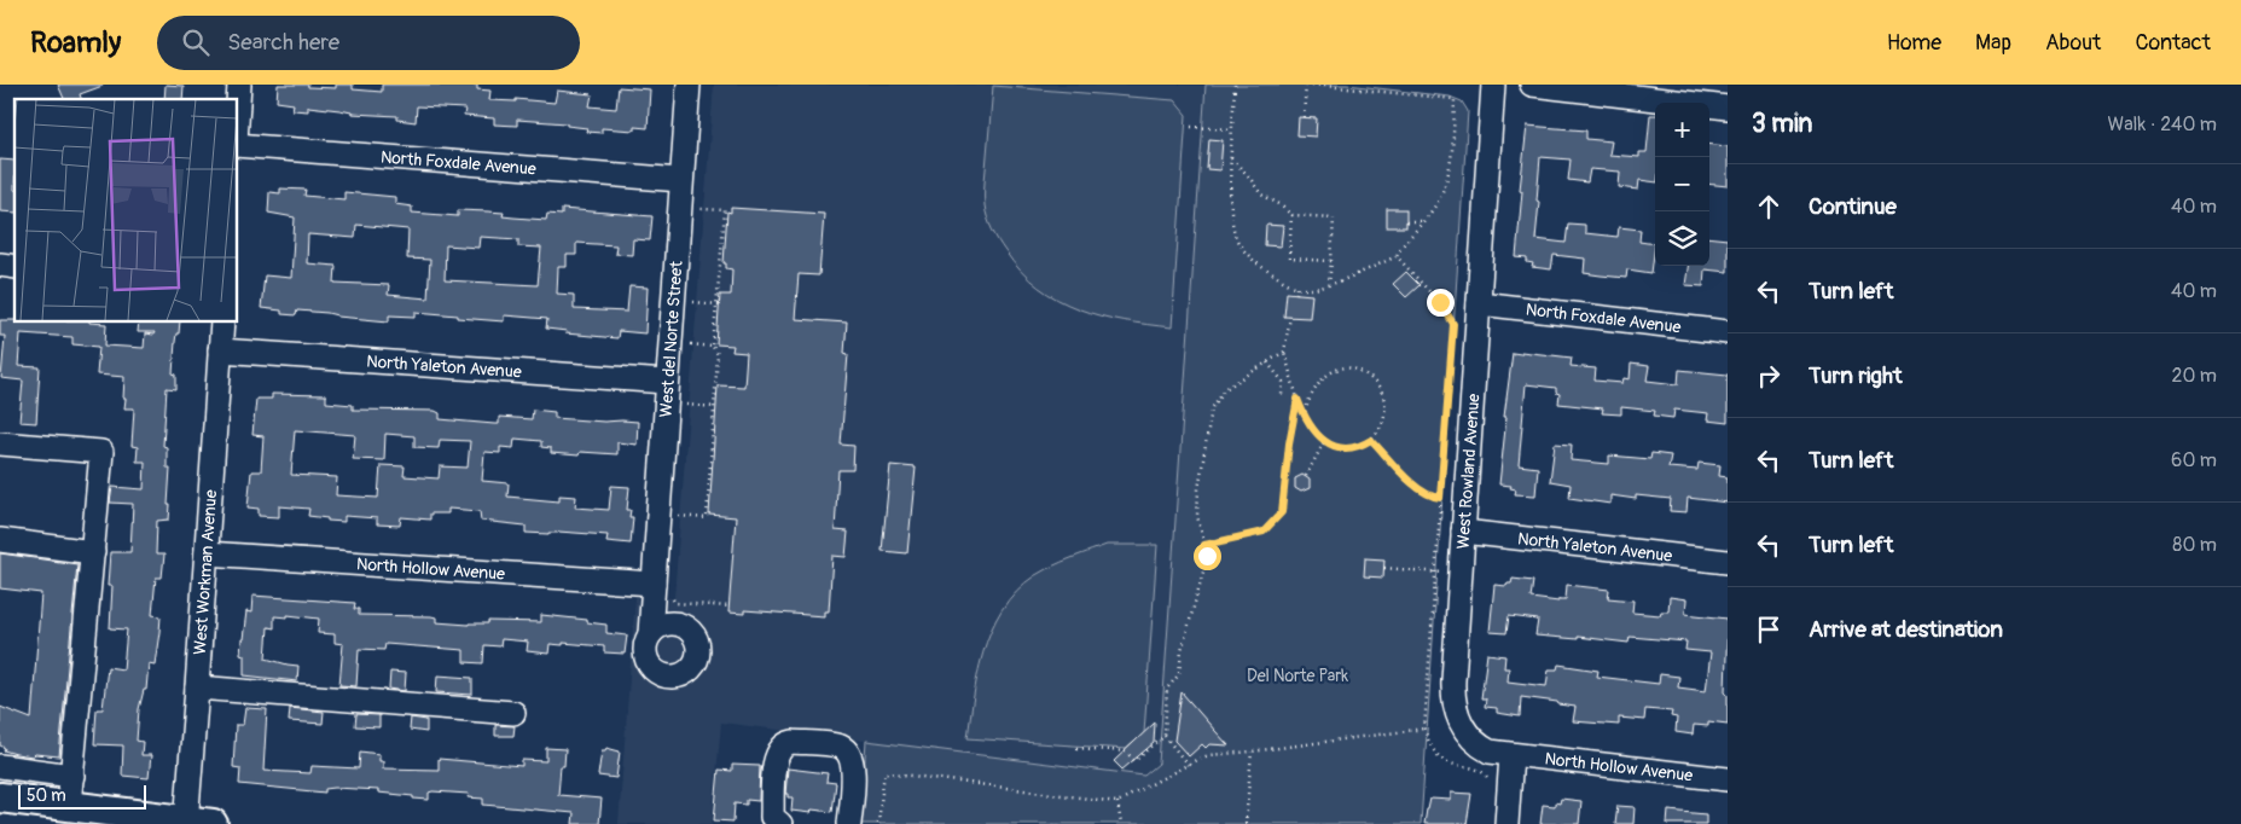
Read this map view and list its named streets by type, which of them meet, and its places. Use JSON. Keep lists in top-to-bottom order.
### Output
{
  "streets": {
    "street": [
      "North Foxdale Avenue",
      "West del Norte Street",
      "North Yaleton Avenue",
      "West Rowland Avenue",
      "North Hollow Avenue",
      "West Workman Avenue"
    ]
  },
  "crossings": [
    ["North Foxdale Avenue", "West del Norte Street"],
    ["North Foxdale Avenue", "West Rowland Avenue"],
    ["West del Norte Street", "North Yaleton Avenue"],
    ["West del Norte Street", "North Hollow Avenue"],
    ["North Yaleton Avenue", "West Rowland Avenue"],
    ["North Yaleton Avenue", "West Workman Avenue"],
    ["West Rowland Avenue", "North Hollow Avenue"],
    ["North Hollow Avenue", "West Workman Avenue"]
  ],
  "parks": ["Del Norte Park"],
  "scale_bar": "50 m",
  "page": {
    "header": "Roamly",
    "search": "Search here",
    "nav": [
      "Home",
      "Map",
      "About",
      "Contact"
    ],
    "heading": ["3 min", "Walk · 240 m"],
    "map_buttons": ["+", "−"],
    "list": [
      ["Continue", "40 m"],
      ["Turn left", "40 m"],
      ["Turn right", "20 m"],
      ["Turn left", "60 m"],
      ["Turn left", "80 m"],
      "Arrive at destination"
    ],
    "scale": "50 m"
  }
}
